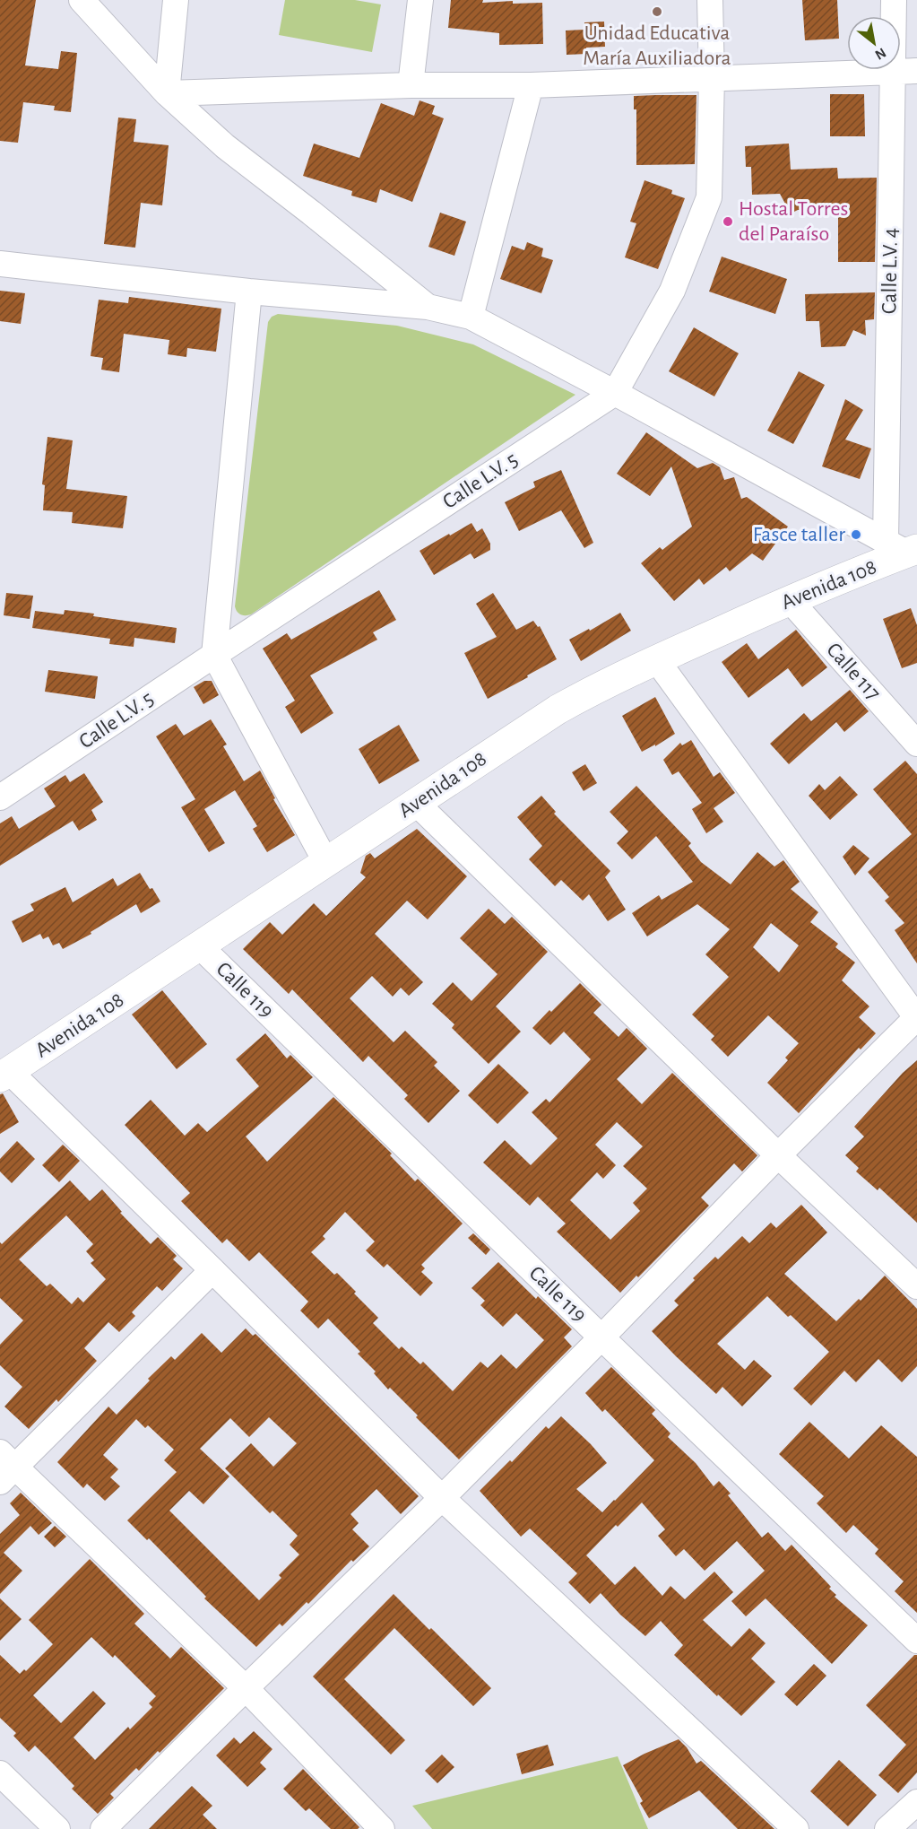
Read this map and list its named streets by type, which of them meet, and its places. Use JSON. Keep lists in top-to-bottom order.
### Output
{
  "streets": {
    "street": [
      "Calle L.V. 4",
      "Calle L.V. 5",
      "Avenida 108",
      "Calle 117",
      "Calle 119"
    ]
  },
  "crossings": [
    ["Calle L.V. 4", "Avenida 108"],
    ["Avenida 108", "Calle 117"],
    ["Avenida 108", "Calle 119"]
  ],
  "places": ["Unidad Educativa María Auxiliadora", "Hostal Torres del Paraíso", "Fasce taller"],
  "north": "bottom right"
}
